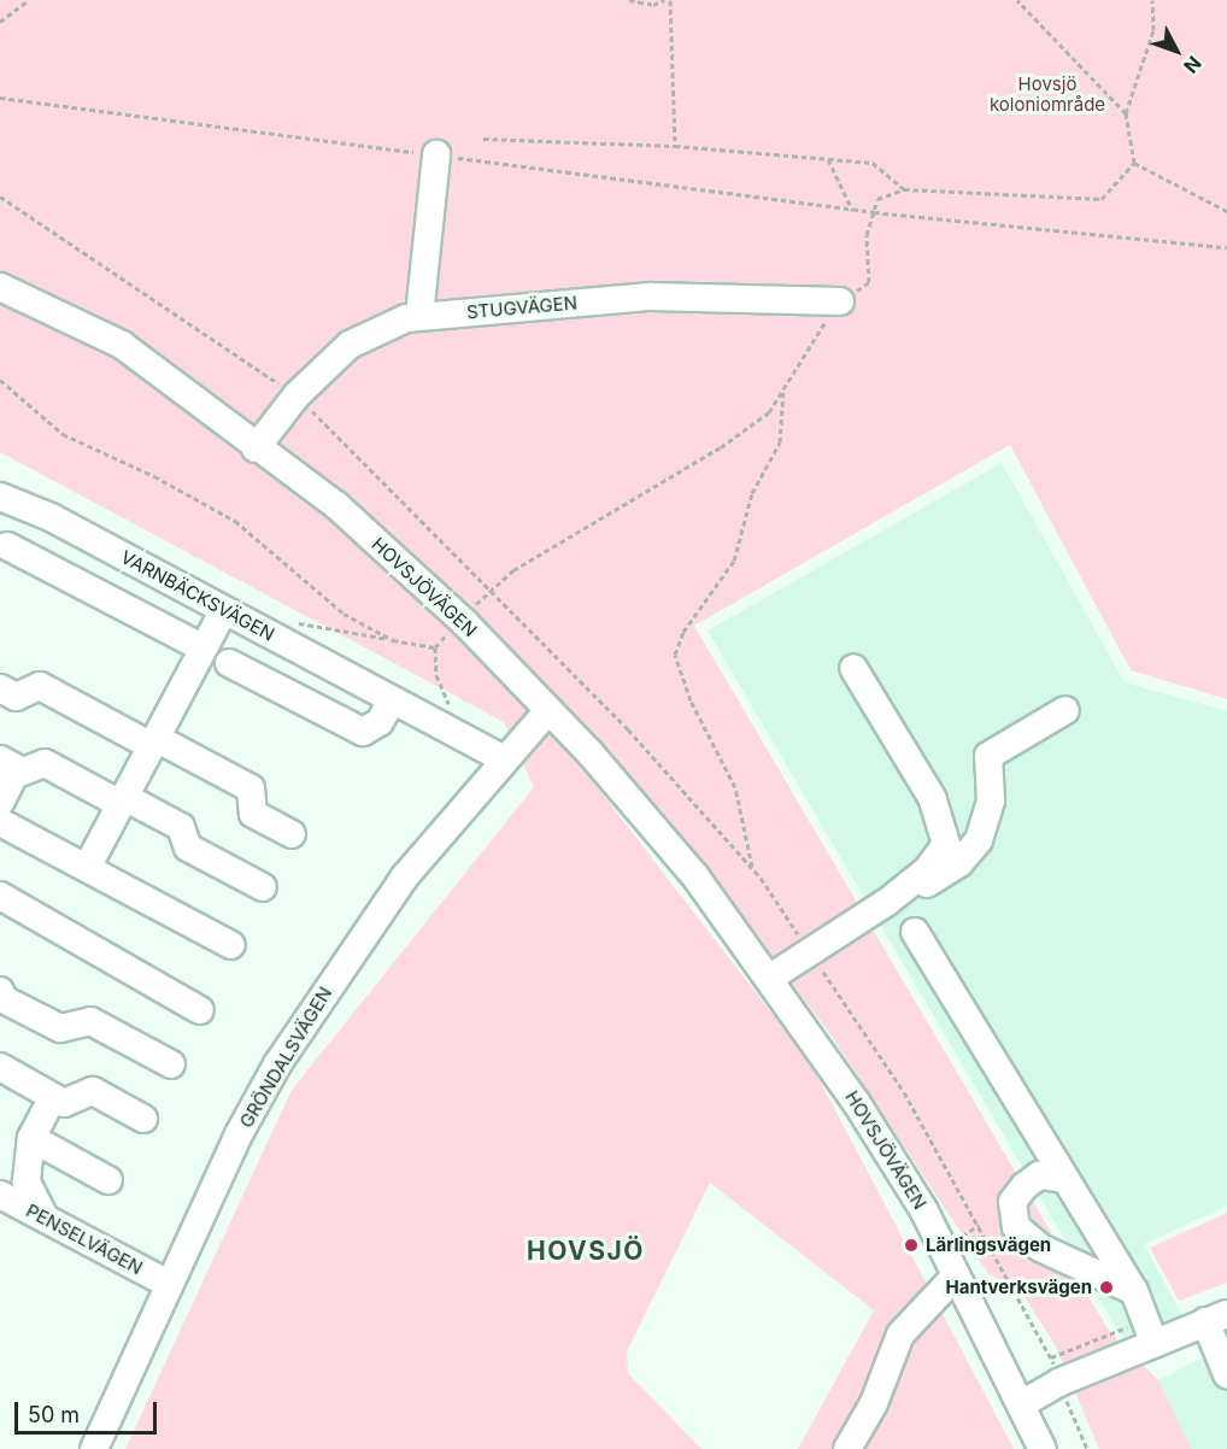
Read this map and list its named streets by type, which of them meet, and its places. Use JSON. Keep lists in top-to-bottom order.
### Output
{
  "streets": {
    "street": [
      "STUGVÄGEN",
      "HOVSJÖVÄGEN",
      "VARNBÄCKSVÄGEN",
      "GRÖNDALSVÄGEN",
      "PENSELVÄGEN"
    ]
  },
  "crossings": [
    ["STUGVÄGEN", "HOVSJÖVÄGEN"],
    ["HOVSJÖVÄGEN", "GRÖNDALSVÄGEN"],
    ["VARNBÄCKSVÄGEN", "GRÖNDALSVÄGEN"],
    ["GRÖNDALSVÄGEN", "PENSELVÄGEN"]
  ],
  "districts": ["HOVSJÖ"],
  "parks": ["Hovsjö koloniområde"],
  "places": ["Lärlingsvägen", "Hantverksvägen"],
  "scale_bar": "50 m",
  "north": "bottom right"
}
